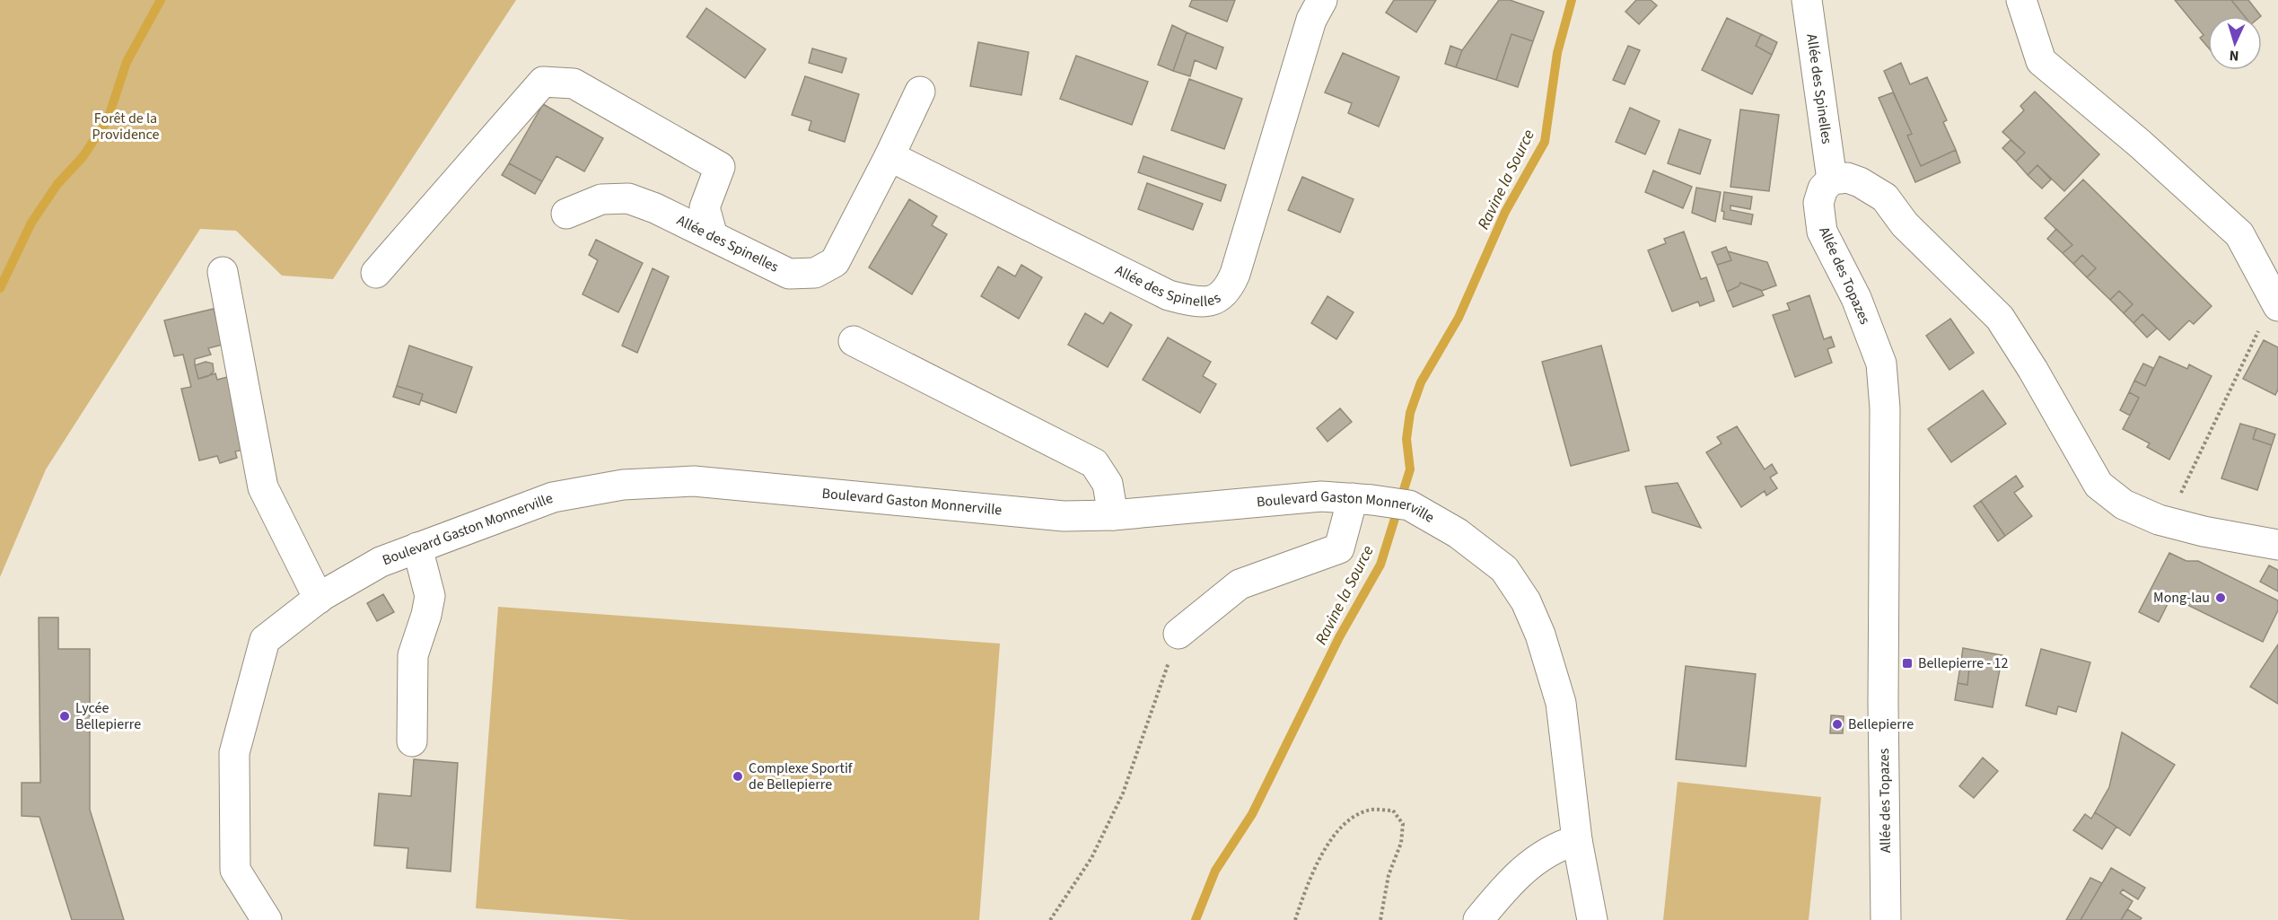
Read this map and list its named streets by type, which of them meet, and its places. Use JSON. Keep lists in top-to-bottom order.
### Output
{
  "streets": {
    "street": ["Allée des Spinelles", "Allée des Topazes", "Boulevard Gaston Monnerville"]
  },
  "crossings": [
    ["Allée des Spinelles", "Allée des Topazes"]
  ],
  "water": ["Ravine la Source"],
  "parks": ["Forêt de la Providence"],
  "places": {
    "other": [
      "Mong-lau",
      "Lycée Bellepierre",
      "Bellepierre",
      "Complexe Sportif de Bellepierre"
    ],
    "transit": ["Bellepierre - 12"]
  },
  "north": "bottom"
}
